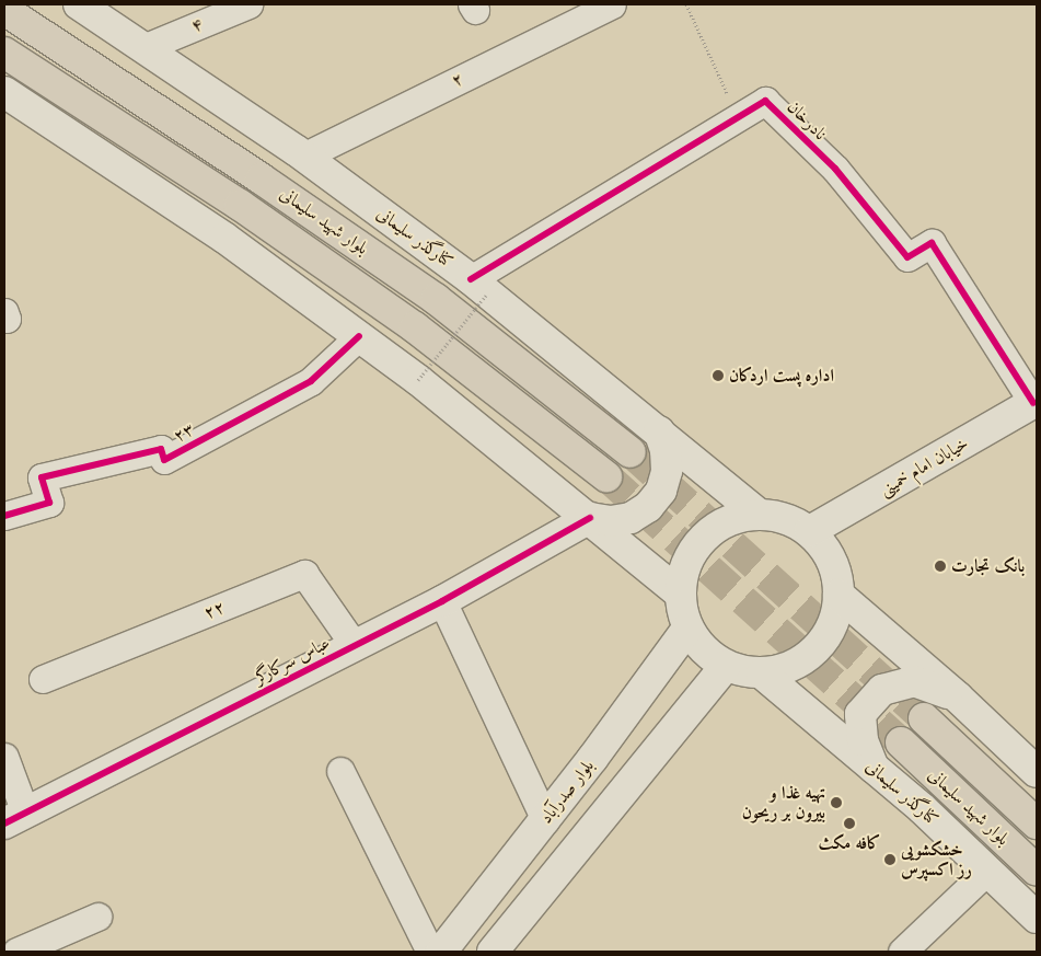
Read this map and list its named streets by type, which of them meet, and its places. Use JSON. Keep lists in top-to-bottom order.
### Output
{
  "streets": {
    "main road": [
      "بلوار شهید سلیمانی",
      "کنارگذر سلیمانی",
      "خیابان امام خمینی",
      "عباس سرکارگر",
      "بلوار صدرآباد"
    ],
    "street": [
      "۴",
      "۲",
      "نادرخان",
      "۲۳",
      "۲۲"
    ]
  },
  "crossings": [
    ["۴", "کنارگذر سلیمانی"],
    ["۲", "کنارگذر سلیمانی"],
    ["نادرخان", "کنارگذر سلیمانی"],
    ["نادرخان", "خیابان امام خمینی"],
    ["کنارگذر سلیمانی", "خیابان امام خمینی"],
    ["کنارگذر سلیمانی", "بلوار صدرآباد"],
    ["خیابان امام خمینی", "بلوار صدرآباد"],
    ["۲۲", "عباس سرکارگر"]
  ],
  "places": [
    "اداره پست اردکان",
    "بانک تجارت",
    "تهیه غذا و بیرون بر ریحون",
    "کافه مکث",
    "خشکشویی رز اکسپرس"
  ]
}
